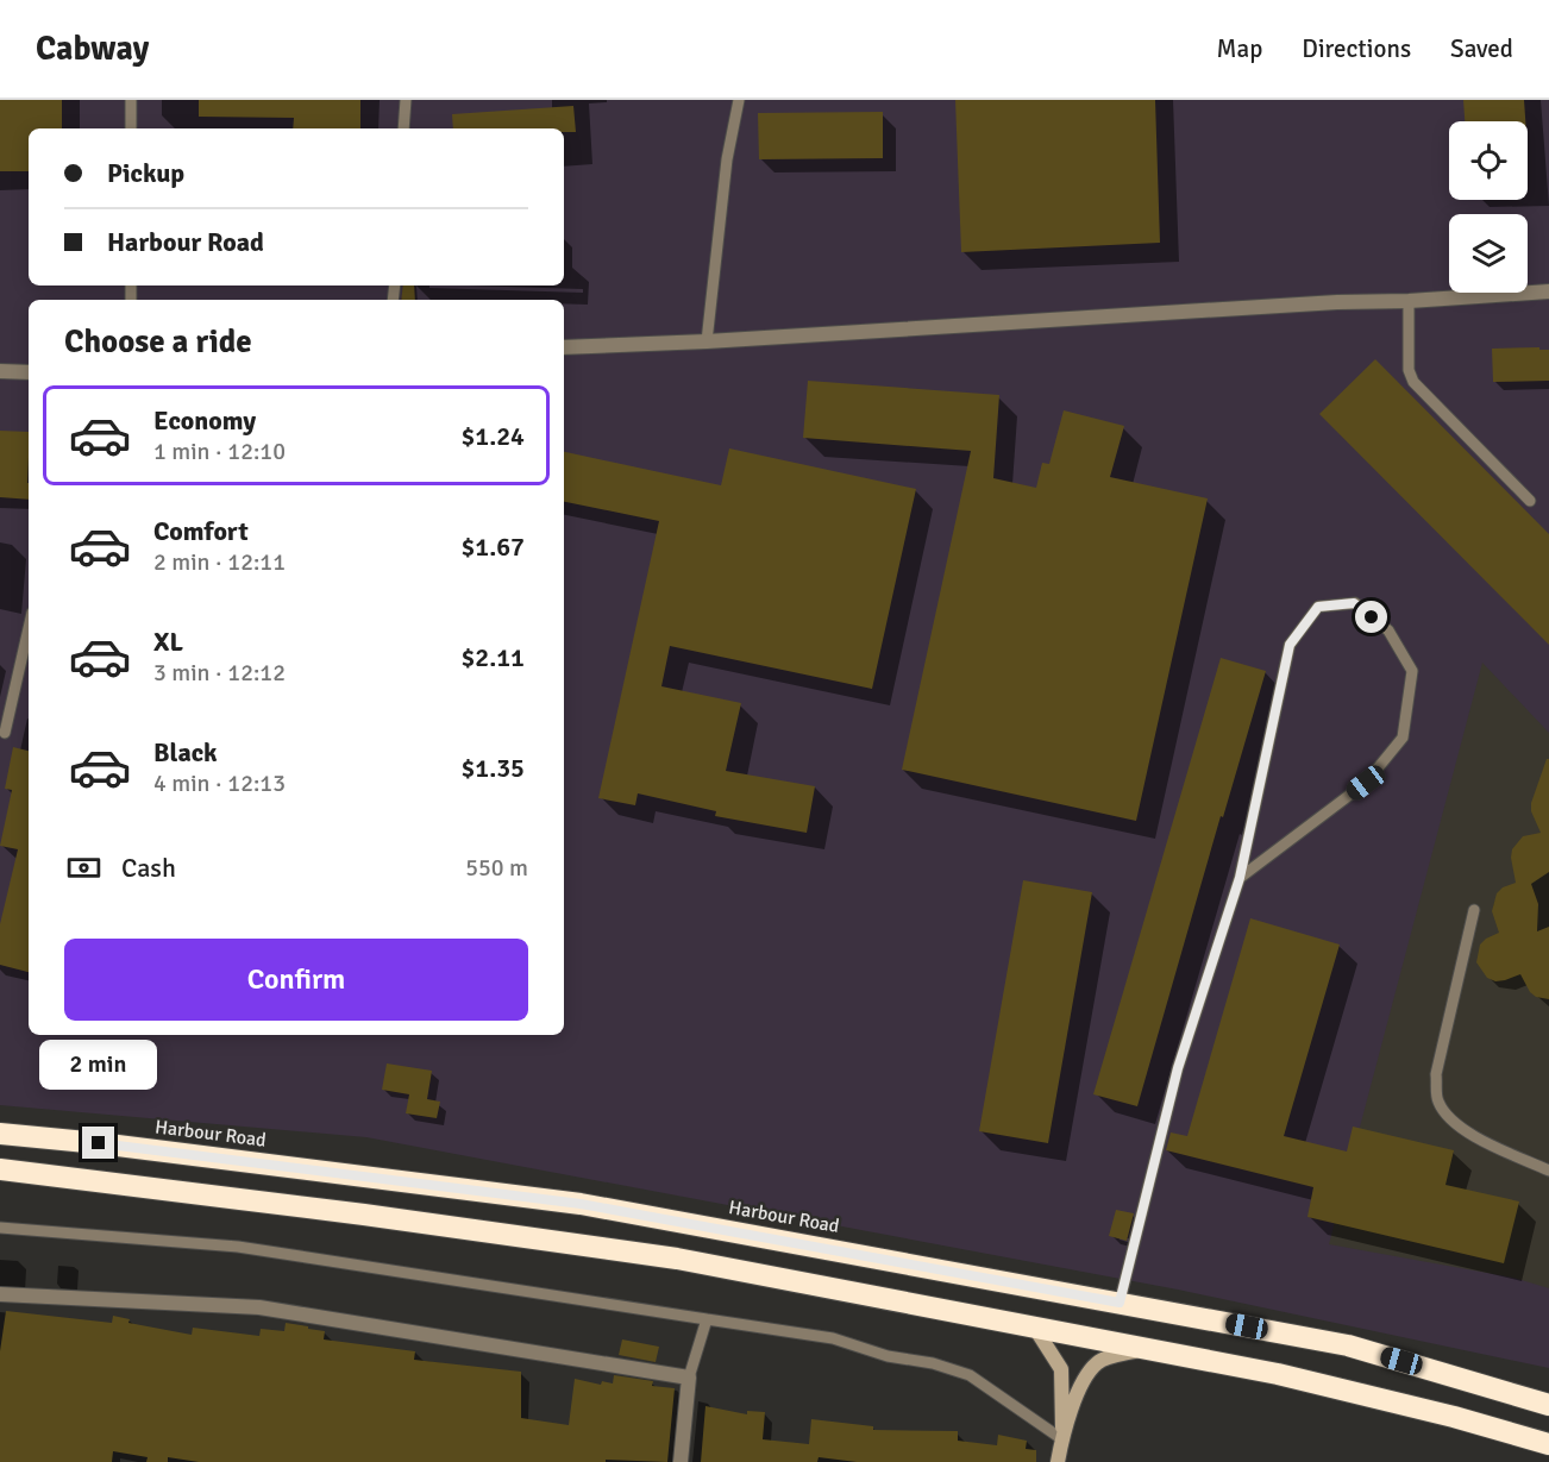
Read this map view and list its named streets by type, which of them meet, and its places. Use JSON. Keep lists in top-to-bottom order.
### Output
{
  "streets": {
    "highway": ["Harbour Road"]
  },
  "page": {
    "header": "Cabway",
    "nav": ["Map", "Directions", "Saved"],
    "banner": ["Pickup", "Harbour Road"],
    "heading": "Choose a ride",
    "list": [
      {
        "name": "Economy",
        "note": "1 min · 12:10",
        "value": "$1.24"
      },
      {
        "name": "Comfort",
        "note": "2 min · 12:11",
        "value": "$1.67"
      },
      {
        "name": "XL",
        "note": "3 min · 12:12",
        "value": "$2.11"
      },
      {
        "name": "Black",
        "note": "4 min · 12:13",
        "value": "$1.35"
      }
    ],
    "pay": ["Cash", "550 m"],
    "buttons": "Confirm",
    "bubble": "2 min"
  }
}
